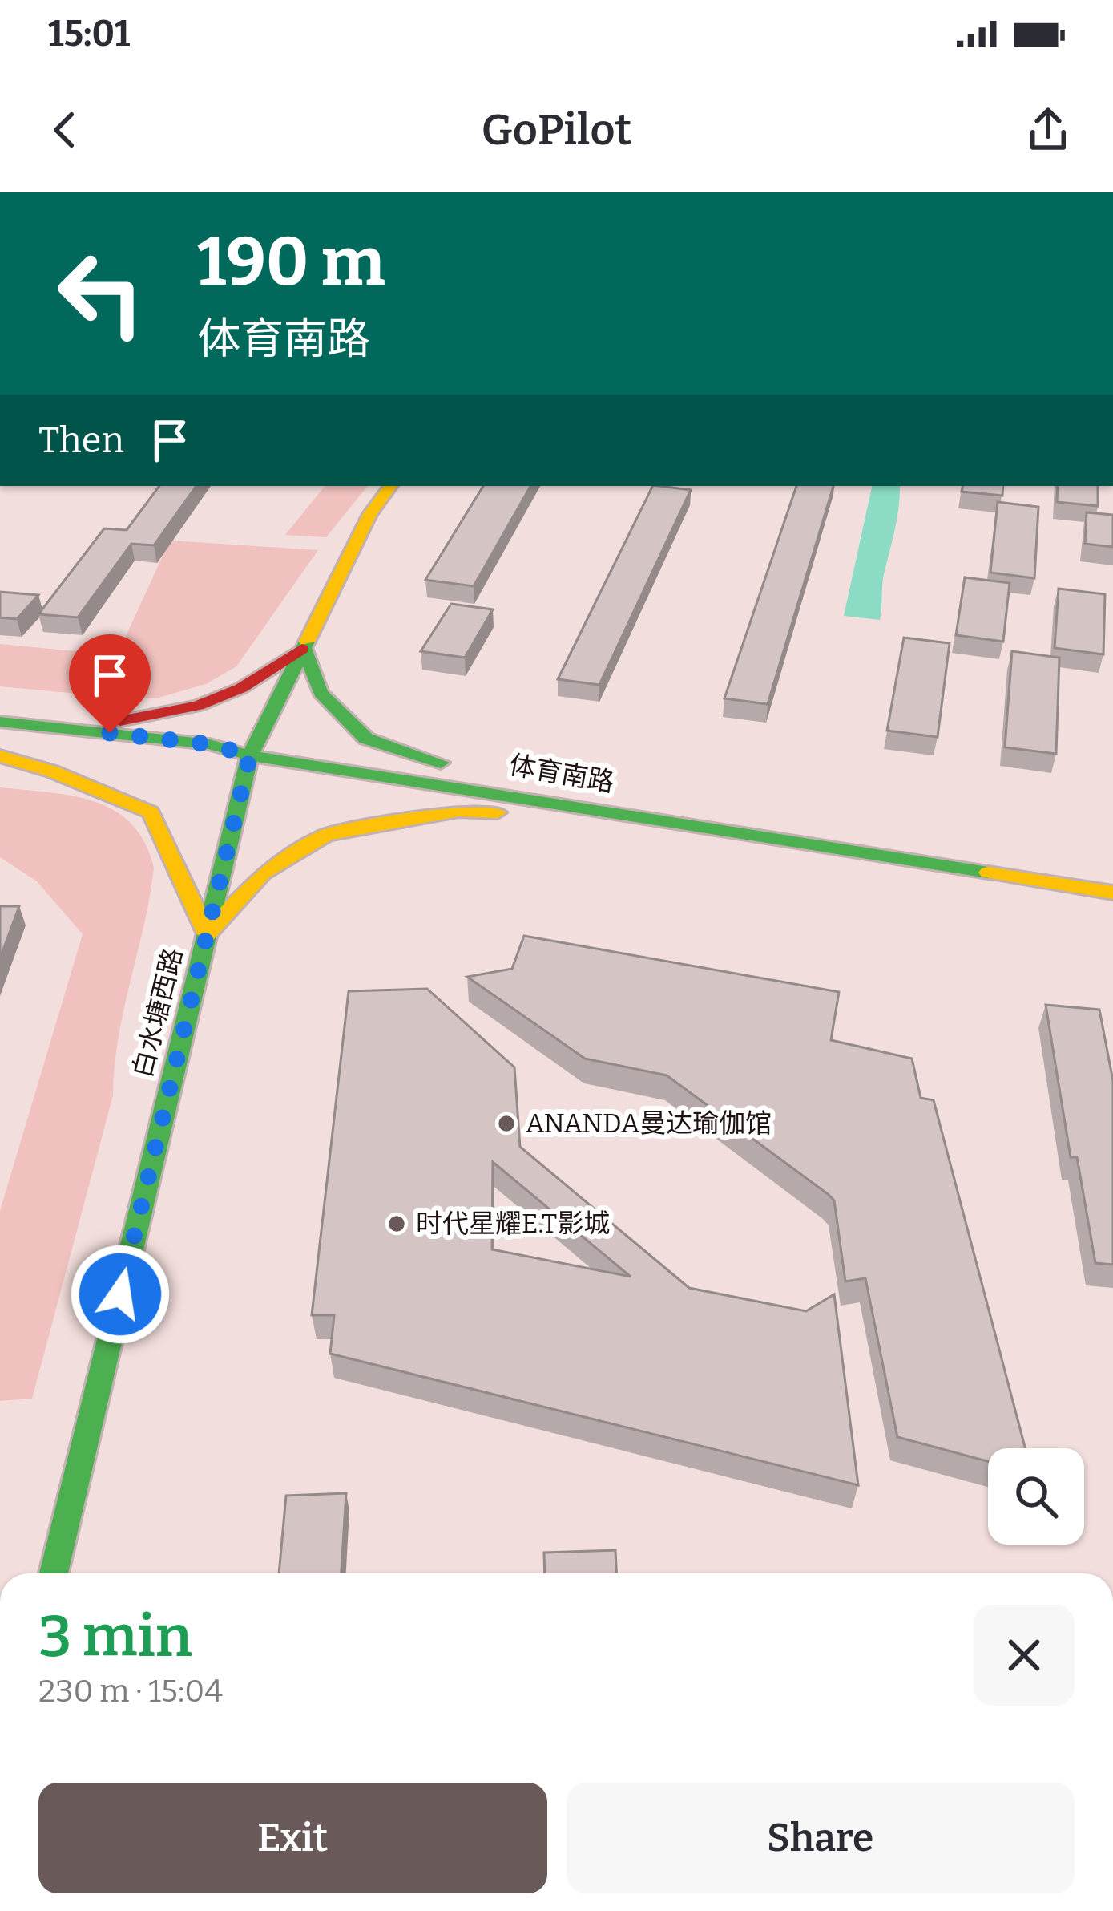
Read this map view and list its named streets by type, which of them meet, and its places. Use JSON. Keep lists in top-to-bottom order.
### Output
{
  "streets": {
    "street": ["体育南路", "白水塘西路"]
  },
  "crossings": [
    ["体育南路", "白水塘西路"]
  ],
  "places": ["ANANDA曼达瑜伽馆", "时代星耀E.T影城"],
  "page": {
    "status": "15:01",
    "header": "GoPilot",
    "turn": ["190 m", "体育南路"],
    "then": "Then",
    "heading": ["3 min", "230 m · 15:04"],
    "buttons": ["Exit", "Share"]
  }
}
